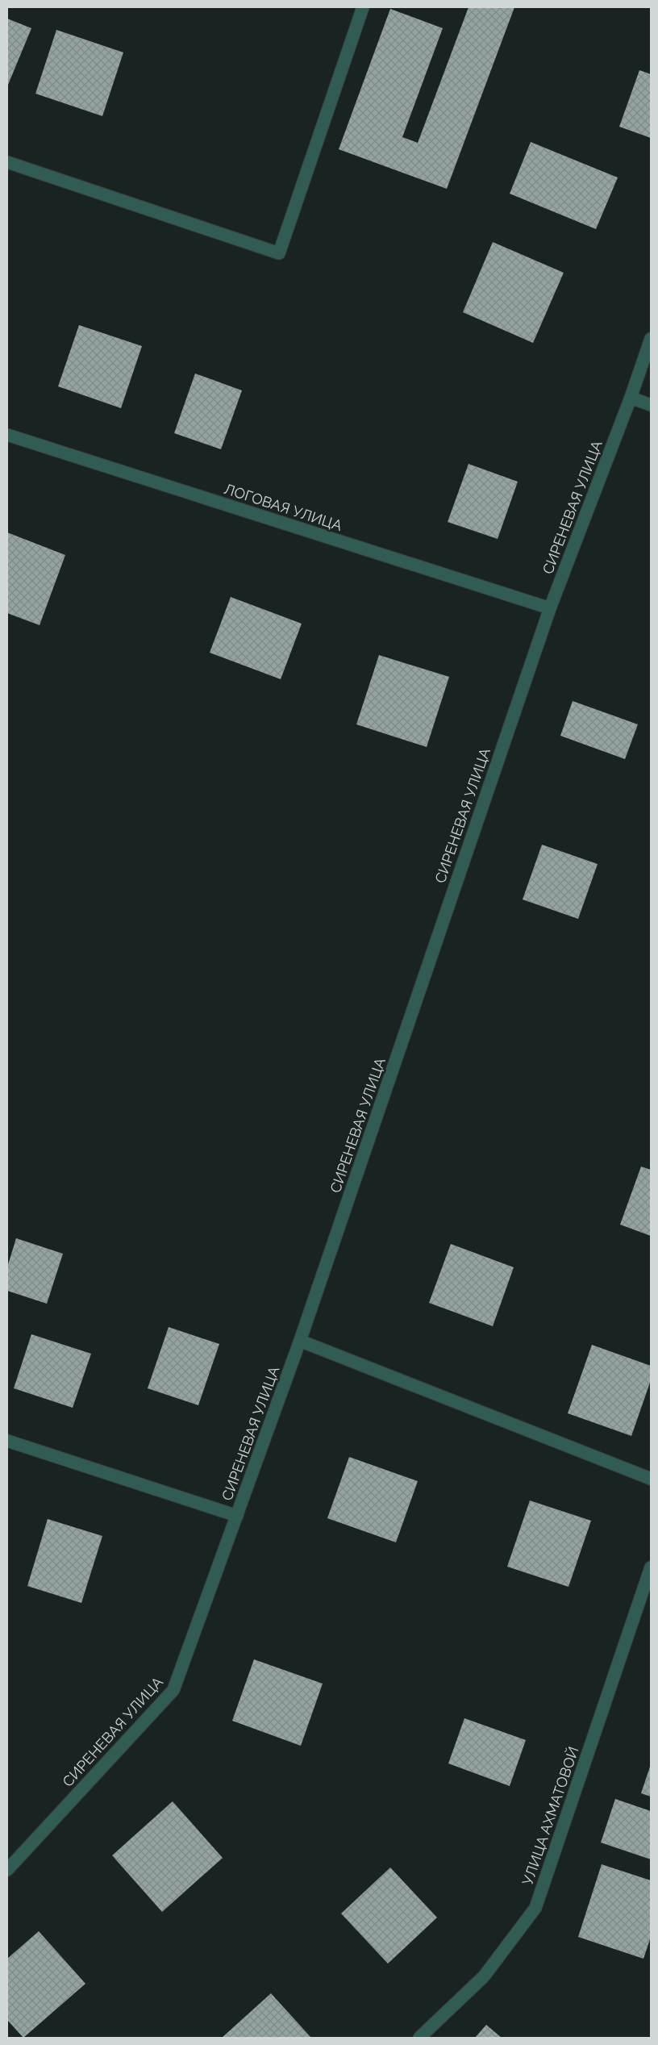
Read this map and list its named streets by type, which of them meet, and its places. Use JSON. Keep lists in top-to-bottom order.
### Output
{
  "streets": {
    "street": ["ЛОГОВАЯ УЛИЦА", "СИРЕНЕВАЯ УЛИЦА", "УЛИЦА АХМАТОВОЙ"]
  },
  "crossings": [
    ["ЛОГОВАЯ УЛИЦА", "СИРЕНЕВАЯ УЛИЦА"]
  ]
}
